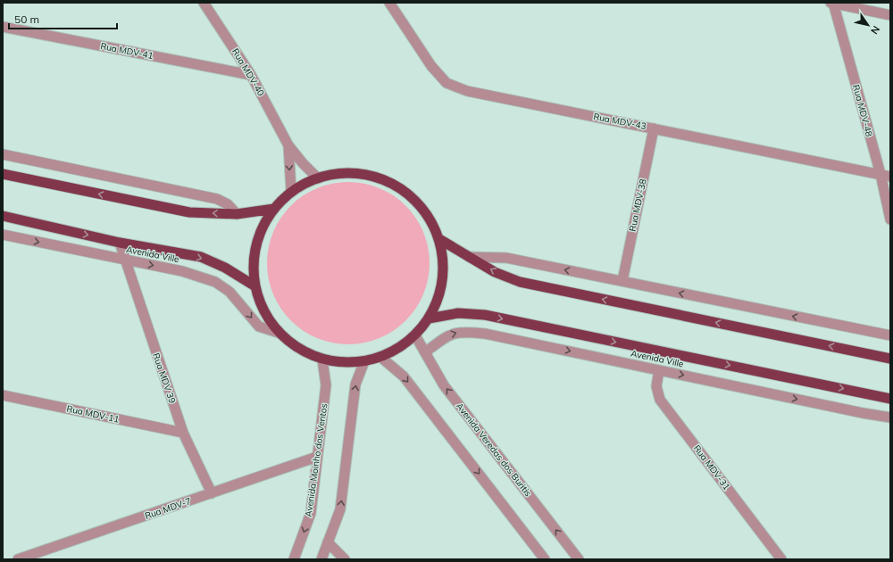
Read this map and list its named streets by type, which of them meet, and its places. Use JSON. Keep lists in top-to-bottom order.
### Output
{
  "streets": {
    "highway": ["Avenida Ville"],
    "street": [
      "Rua MDV-41",
      "Rua MDV-40",
      "Rua MDV-48",
      "Rua MDV-43",
      "Rua MDV-38",
      "Rua MDV 39",
      "Rua MDV-11",
      "Avenida Veredas dos Buritis",
      "Avenida Moinho dos Ventos",
      "Rua MDV-31",
      "Rua MDV-7"
    ]
  },
  "crossings": [
    ["Rua MDV-41", "Rua MDV-40"],
    ["Rua MDV-48", "Rua MDV-43"],
    ["Rua MDV-43", "Rua MDV-38"],
    ["Avenida Ville", "Rua MDV 39"],
    ["Avenida Ville", "Avenida Veredas dos Buritis"],
    ["Avenida Ville", "Rua MDV-31"],
    ["Rua MDV 39", "Rua MDV-11"],
    ["Rua MDV 39", "Rua MDV-7"],
    ["Avenida Moinho dos Ventos", "Rua MDV-7"]
  ],
  "scale_bar": "50 m",
  "north": "bottom right"
}
